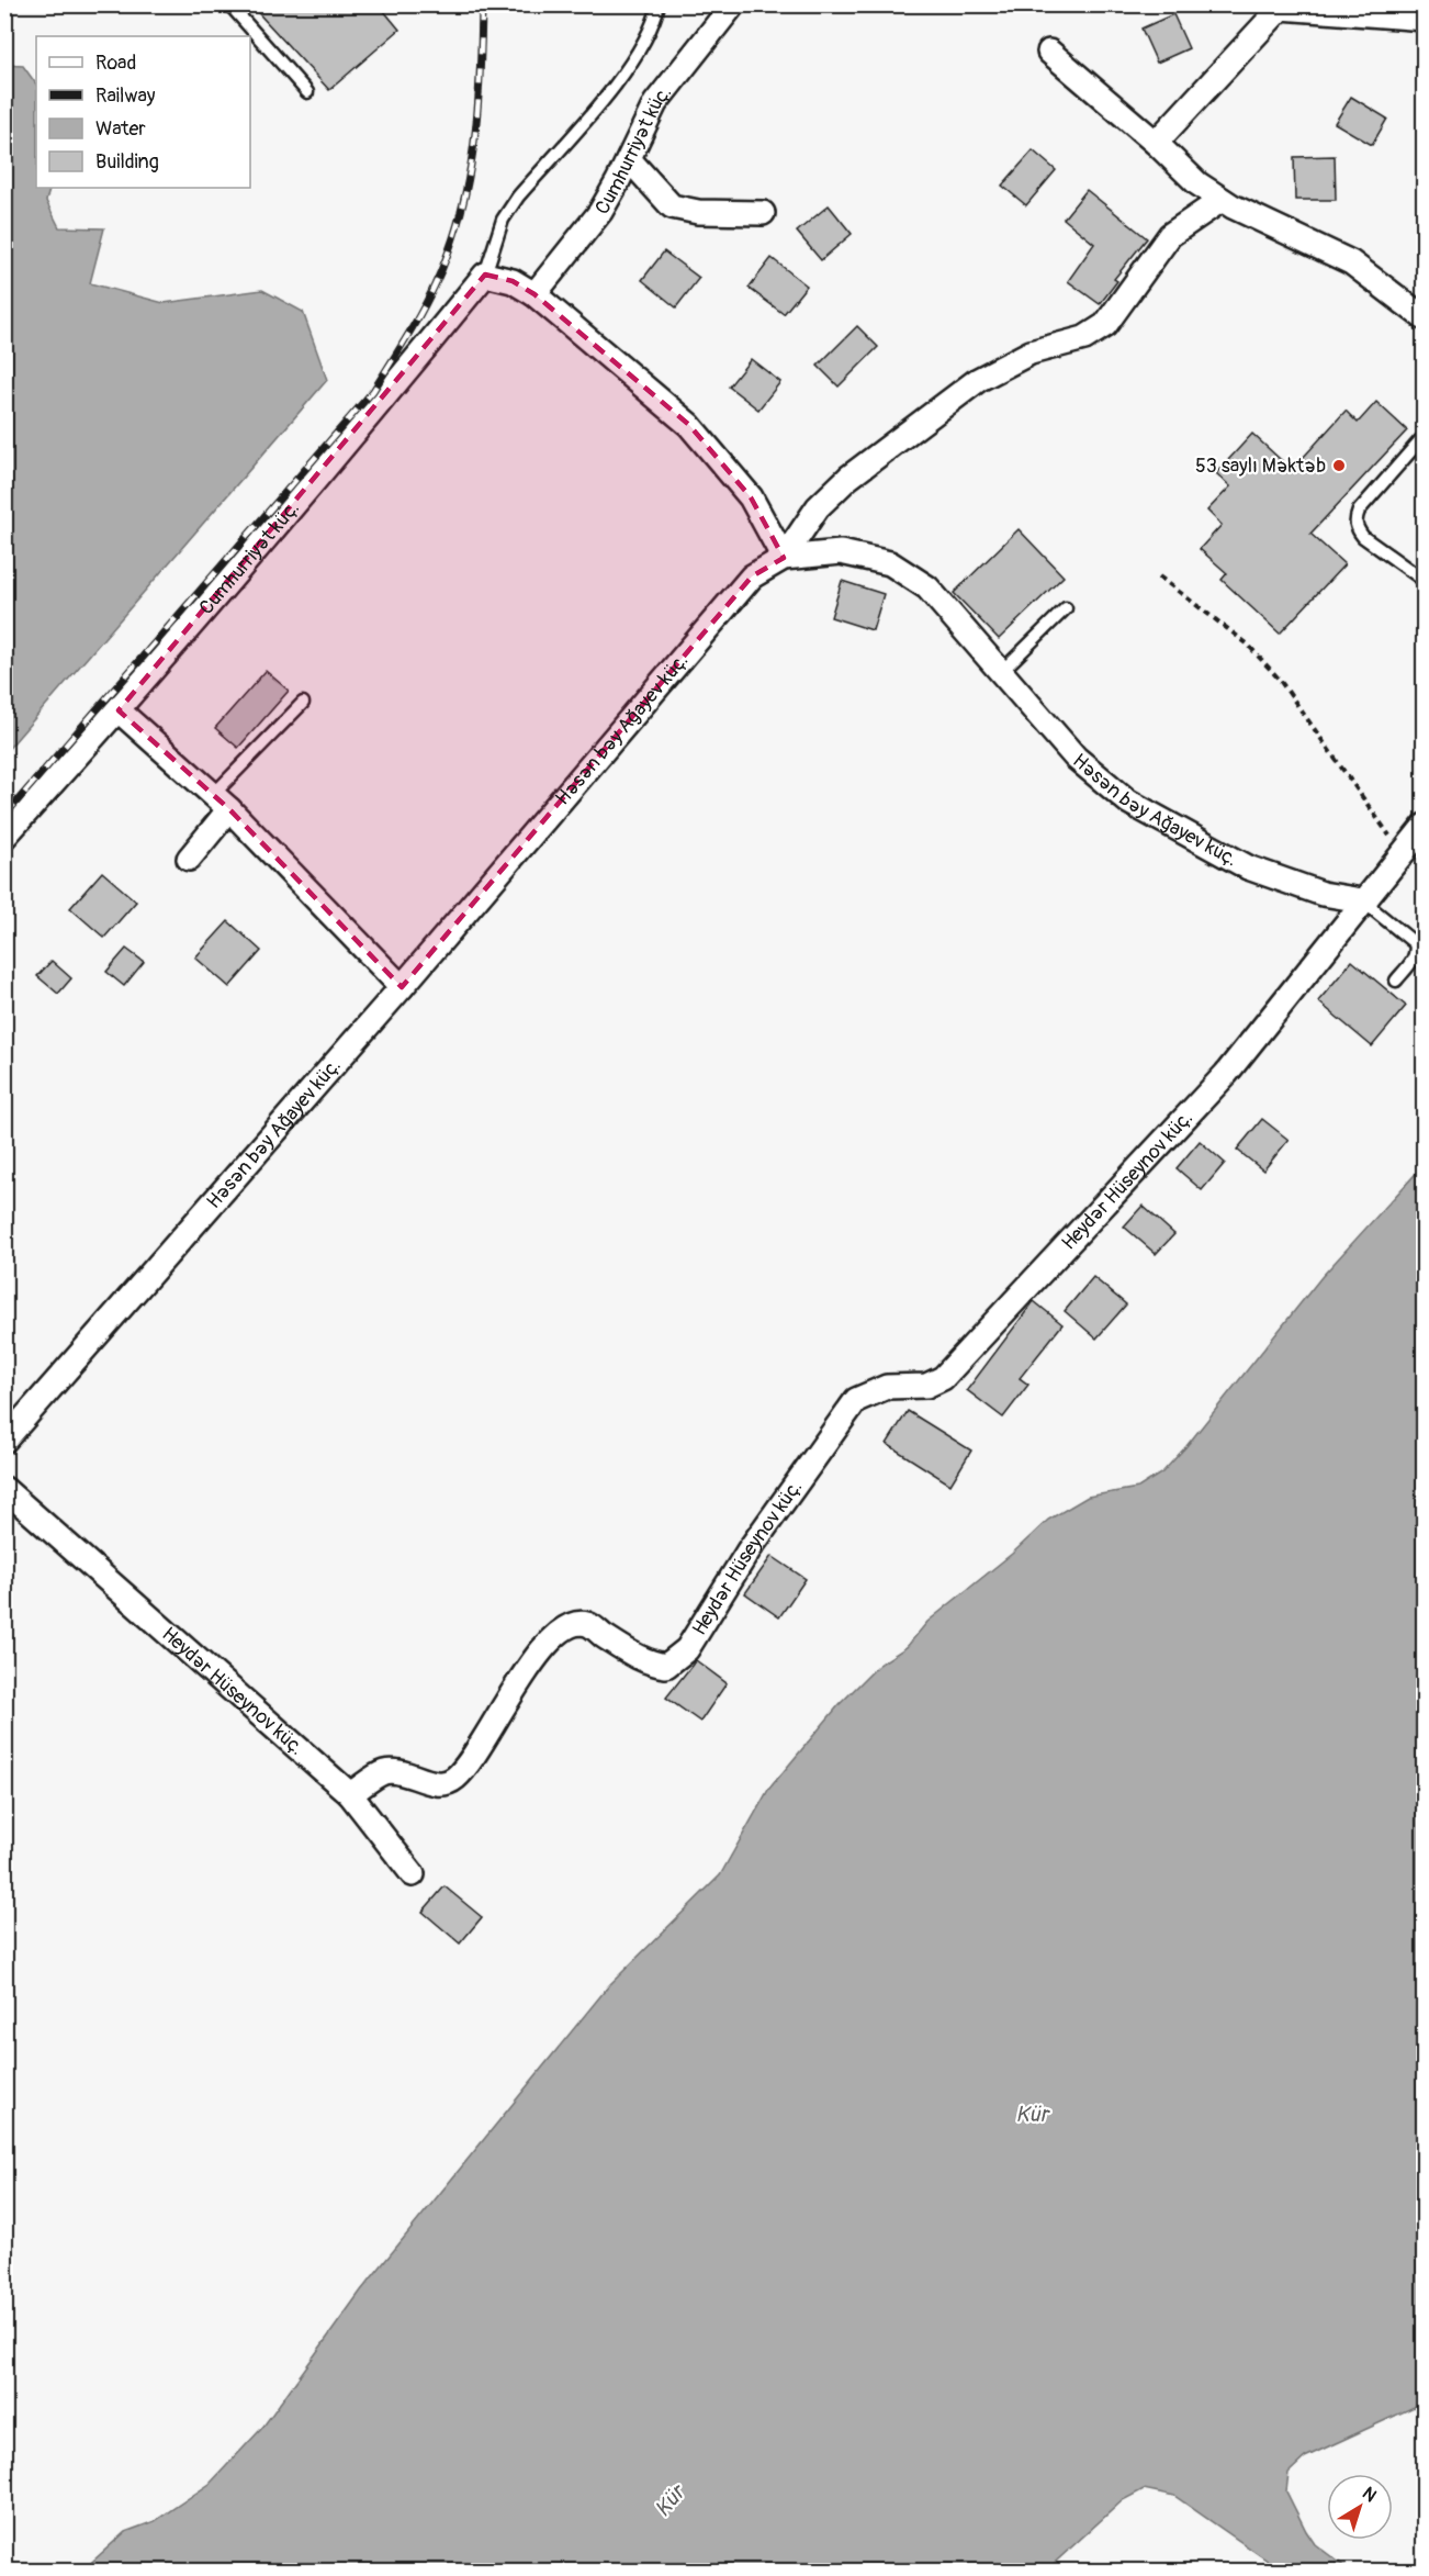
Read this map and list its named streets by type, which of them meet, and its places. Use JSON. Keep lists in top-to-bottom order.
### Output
{
  "streets": {
    "street": ["Cumhurriyət küç.", "Həsən bəy Ağayev küç.", "Heydər Hüseynov küç."]
  },
  "crossings": [
    ["Həsən bəy Ağayev küç.", "Heydər Hüseynov küç."]
  ],
  "water": ["Kür"],
  "places": ["53 saylı Məktəb"],
  "legend": [
    "Road",
    "Railway",
    "Water",
    "Building"
  ],
  "north": "top right"
}
